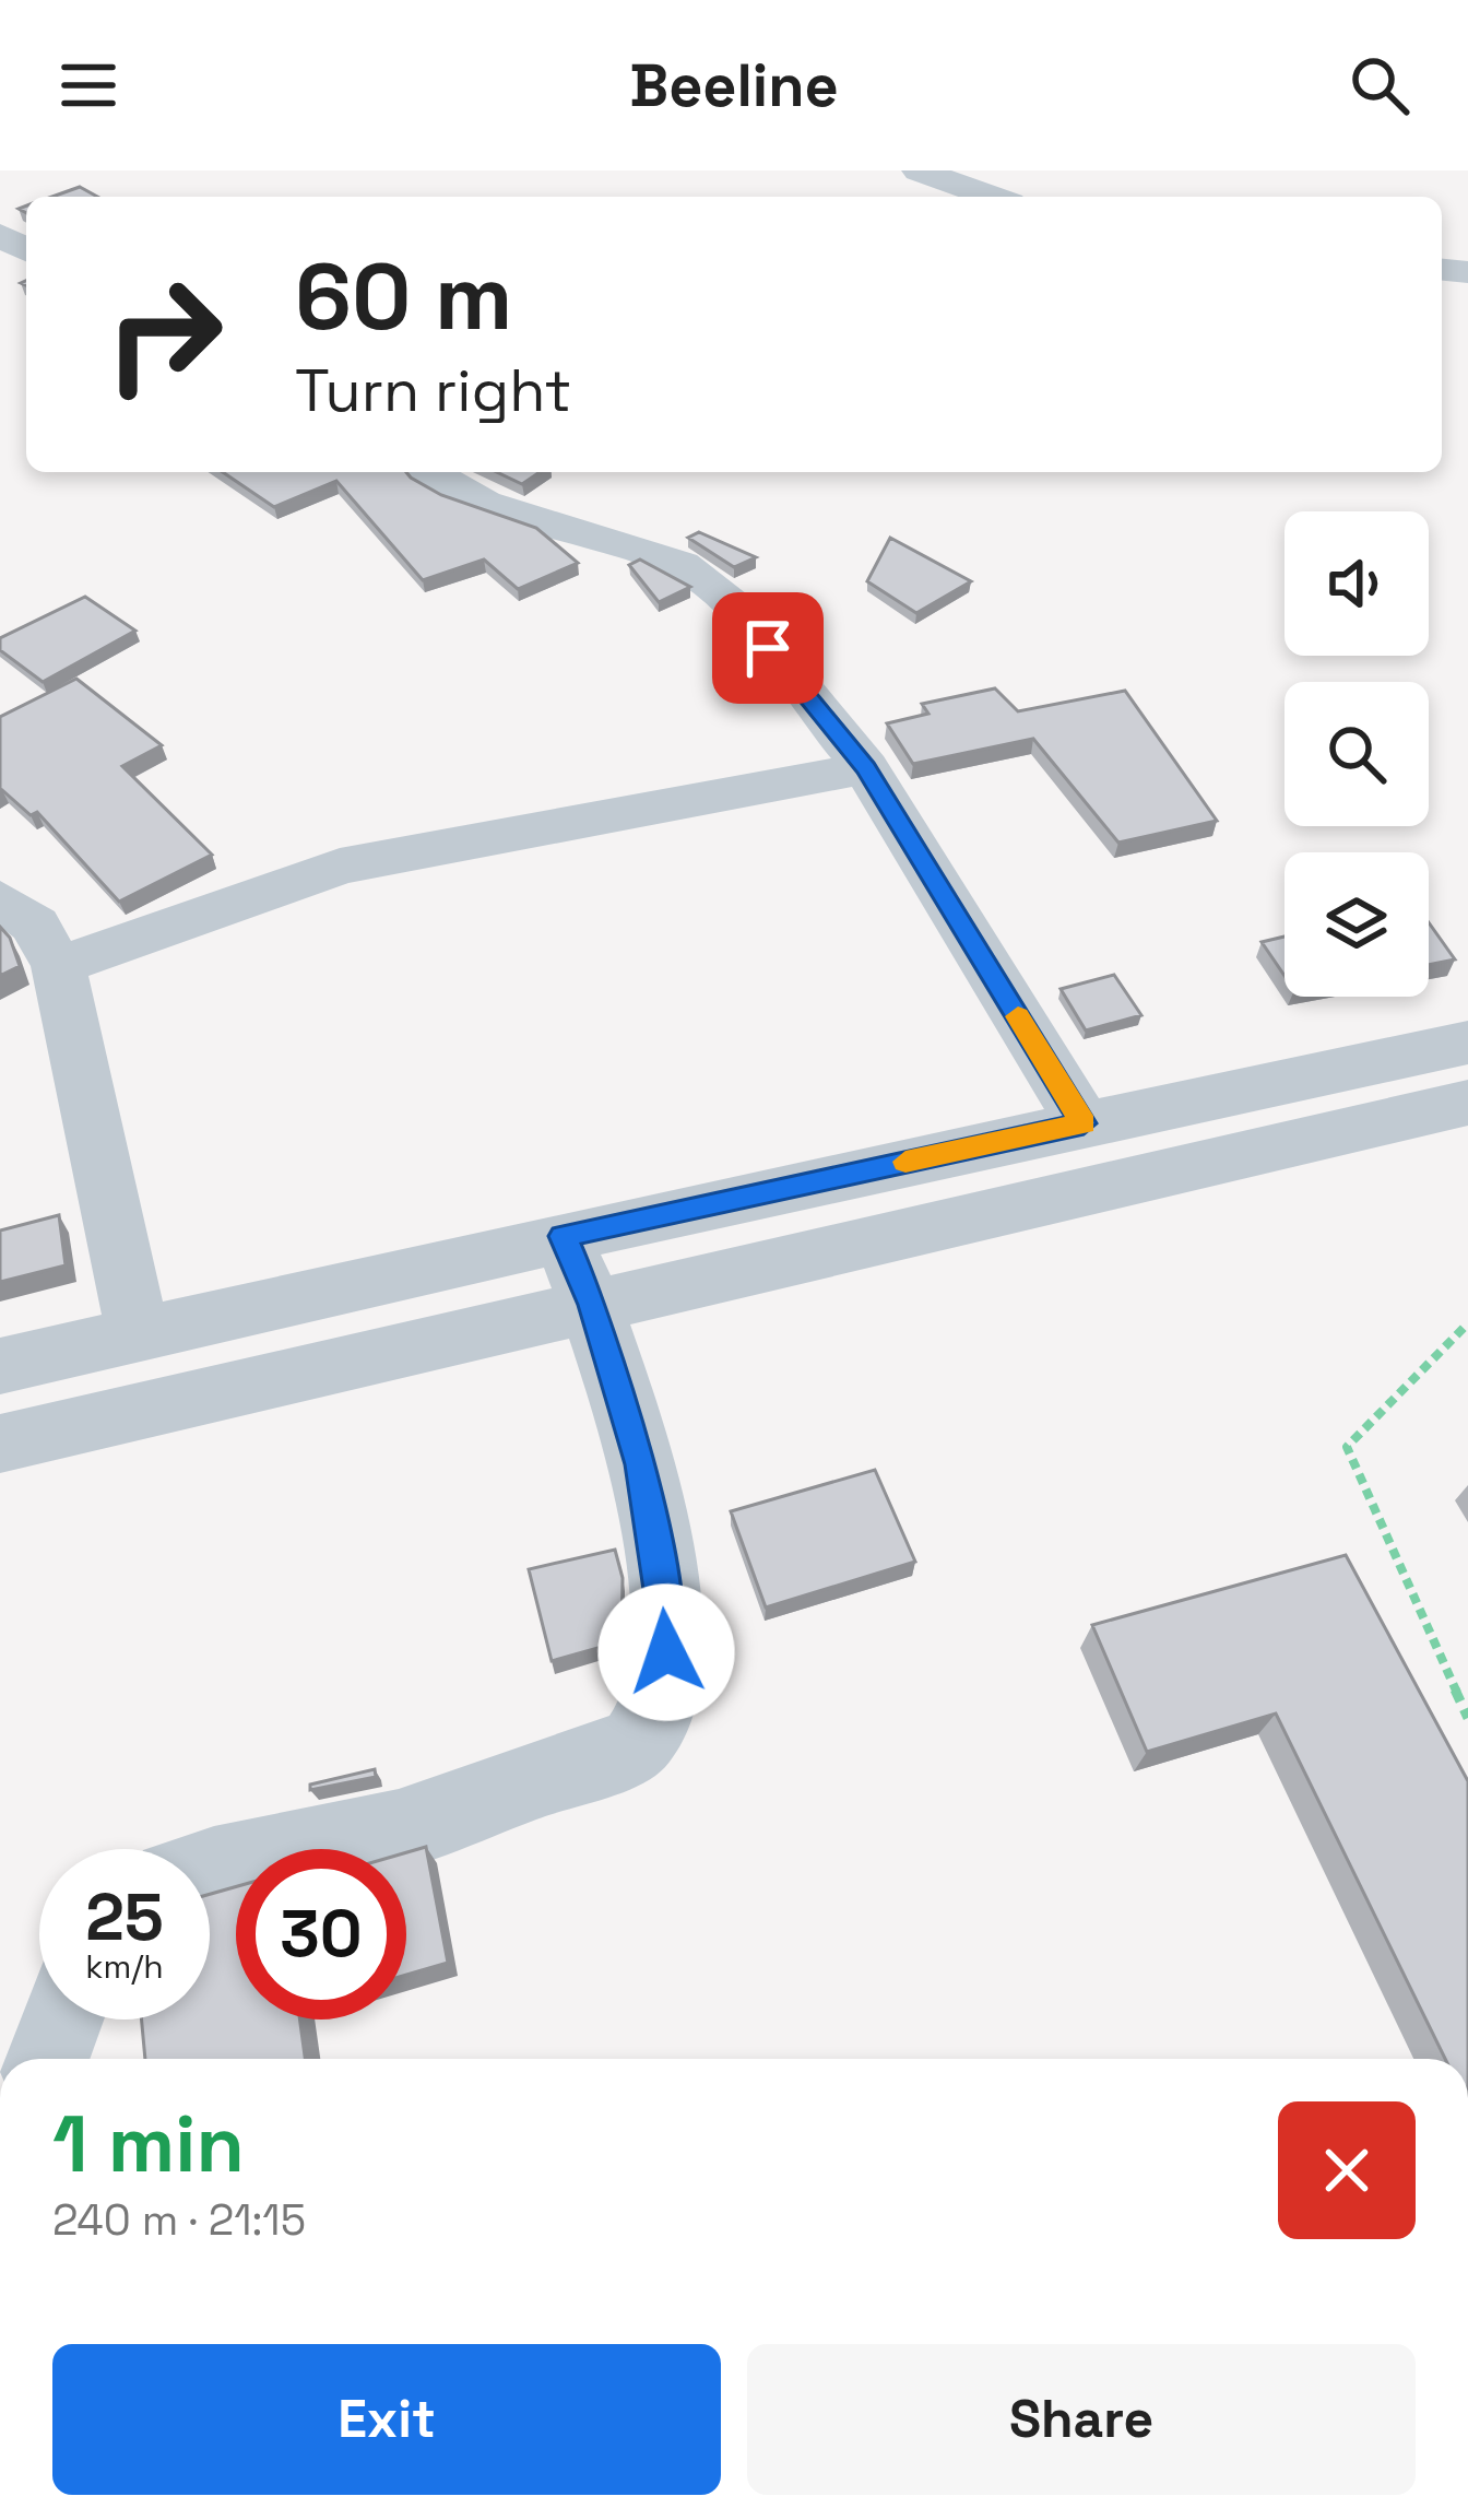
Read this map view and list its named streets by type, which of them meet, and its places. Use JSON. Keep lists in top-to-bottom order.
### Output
{
  "page": {
    "header": "Beeline",
    "turn": ["60 m", "Turn right"],
    "speed": "25 km/h",
    "limit": "30",
    "heading": ["1 min", "240 m · 21:15"],
    "buttons": ["Exit", "Share"]
  }
}
